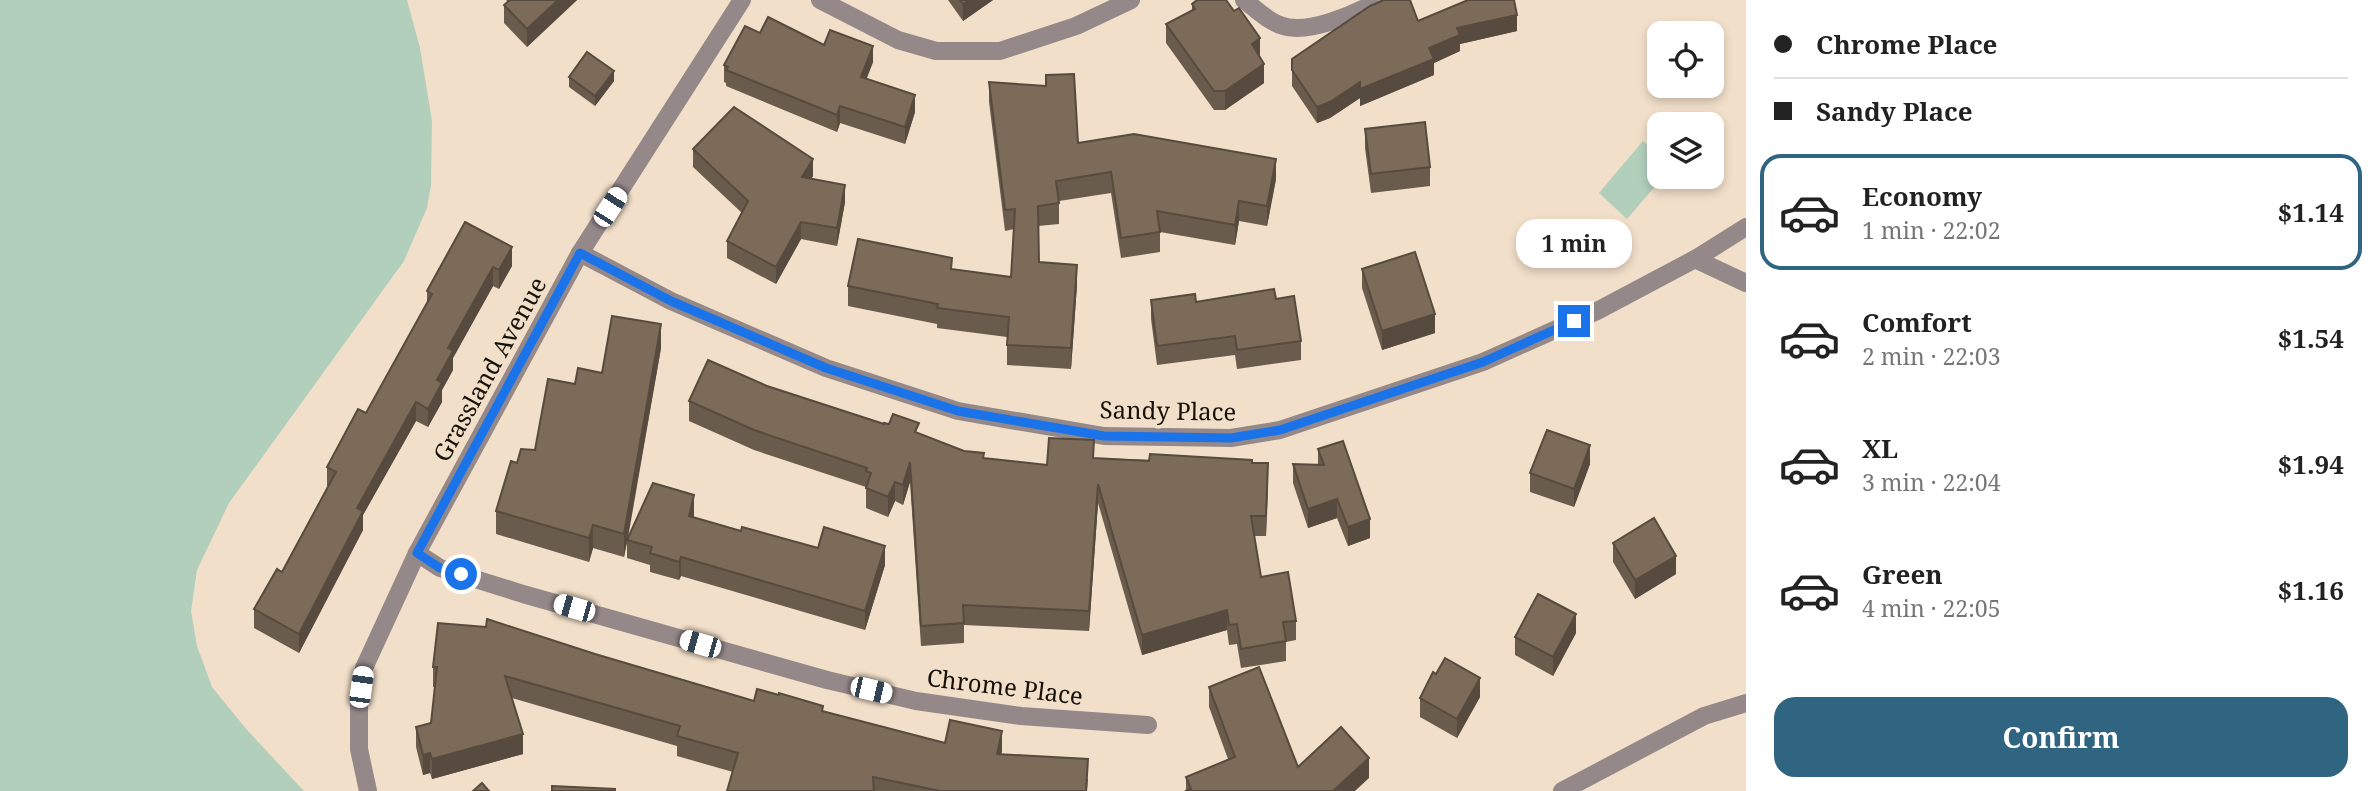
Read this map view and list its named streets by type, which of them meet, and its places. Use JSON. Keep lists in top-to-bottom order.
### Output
{
  "streets": {
    "street": ["Grassland Avenue", "Sandy Place", "Chrome Place"]
  },
  "crossings": [
    ["Grassland Avenue", "Sandy Place"],
    ["Grassland Avenue", "Chrome Place"]
  ],
  "page": {
    "banner": ["Chrome Place", "Sandy Place"],
    "list": [
      {
        "name": "Economy",
        "note": "1 min · 22:02",
        "value": "$1.14"
      },
      {
        "name": "Comfort",
        "note": "2 min · 22:03",
        "value": "$1.54"
      },
      {
        "name": "XL",
        "note": "3 min · 22:04",
        "value": "$1.94"
      },
      {
        "name": "Green",
        "note": "4 min · 22:05",
        "value": "$1.16"
      }
    ],
    "bubble": "1 min",
    "buttons": "Confirm"
  }
}
